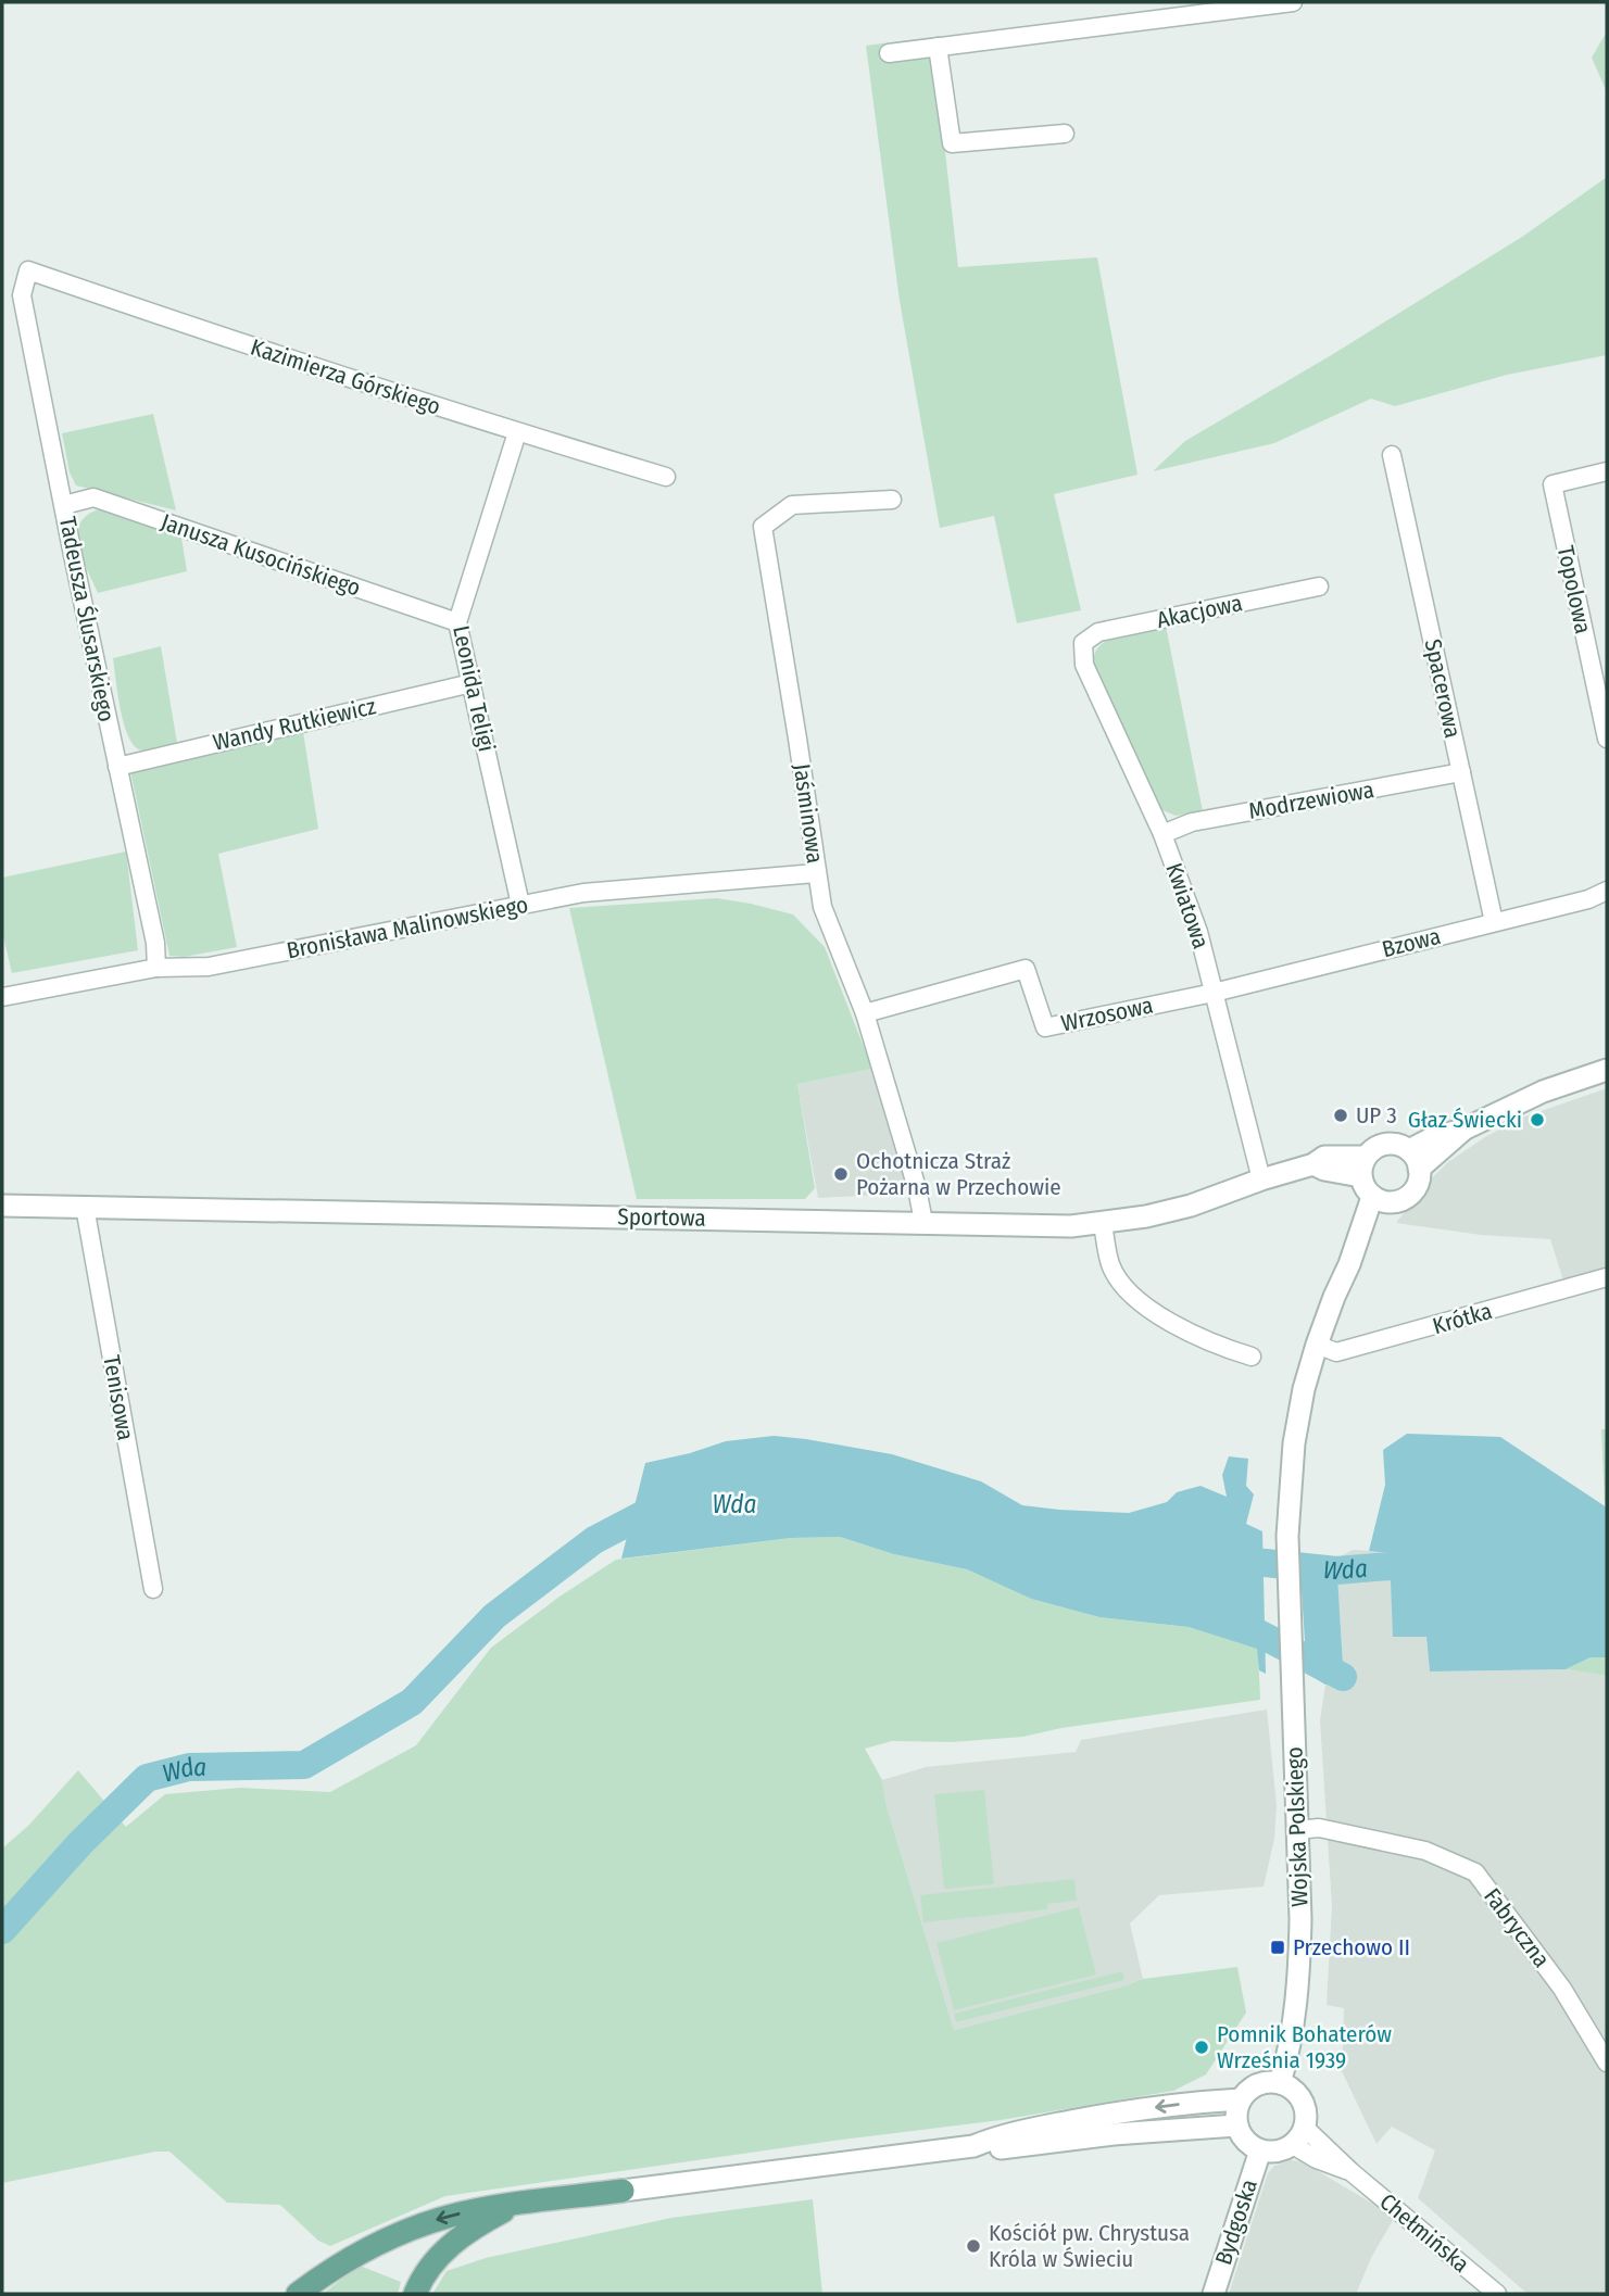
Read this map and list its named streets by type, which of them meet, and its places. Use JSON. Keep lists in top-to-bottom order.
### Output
{
  "streets": {
    "street": [
      "Kazimierza Górskiego",
      "Janusza Kusocińskiego",
      "Topolowa",
      "Akacjowa",
      "Tadeusza Ślusarskiego",
      "Leonida Teligi",
      "Spacerowa",
      "Wandy Rutkiewicz",
      "Modrzewiowa",
      "Jaśminowa",
      "Kwiatowa",
      "Bronisława Malinowskiego",
      "Bzowa",
      "Wrzosowa",
      "Sportowa",
      "Krótka",
      "Tenisowa",
      "Wojska Polskiego",
      "Fabryczna",
      "Bydgoska",
      "Chełmińska"
    ]
  },
  "crossings": [
    ["Kazimierza Górskiego", "Tadeusza Ślusarskiego"],
    ["Kazimierza Górskiego", "Leonida Teligi"],
    ["Janusza Kusocińskiego", "Tadeusza Ślusarskiego"],
    ["Janusza Kusocińskiego", "Leonida Teligi"],
    ["Akacjowa", "Kwiatowa"],
    ["Tadeusza Ślusarskiego", "Wandy Rutkiewicz"],
    ["Tadeusza Ślusarskiego", "Bronisława Malinowskiego"],
    ["Leonida Teligi", "Wandy Rutkiewicz"],
    ["Leonida Teligi", "Bronisława Malinowskiego"],
    ["Spacerowa", "Modrzewiowa"],
    ["Spacerowa", "Bzowa"],
    ["Modrzewiowa", "Kwiatowa"],
    ["Jaśminowa", "Bronisława Malinowskiego"],
    ["Jaśminowa", "Wrzosowa"],
    ["Jaśminowa", "Sportowa"],
    ["Kwiatowa", "Bzowa"],
    ["Kwiatowa", "Wrzosowa"],
    ["Kwiatowa", "Sportowa"],
    ["Bzowa", "Wrzosowa"],
    ["Sportowa", "Tenisowa"],
    ["Krótka", "Wojska Polskiego"],
    ["Wojska Polskiego", "Fabryczna"],
    ["Wojska Polskiego", "Bydgoska"],
    ["Wojska Polskiego", "Chełmińska"],
    ["Bydgoska", "Chełmińska"]
  ],
  "water": ["Wda"],
  "places": {
    "other": [
      "UP 3",
      "Głaz Świecki",
      "Ochotnicza Straż Pożarna w Przechowie",
      "Pomnik Bohaterów Września 1939",
      "Kościół pw. Chrystusa Króla w Świeciu"
    ],
    "transit": ["Przechowo II"]
  }
}
